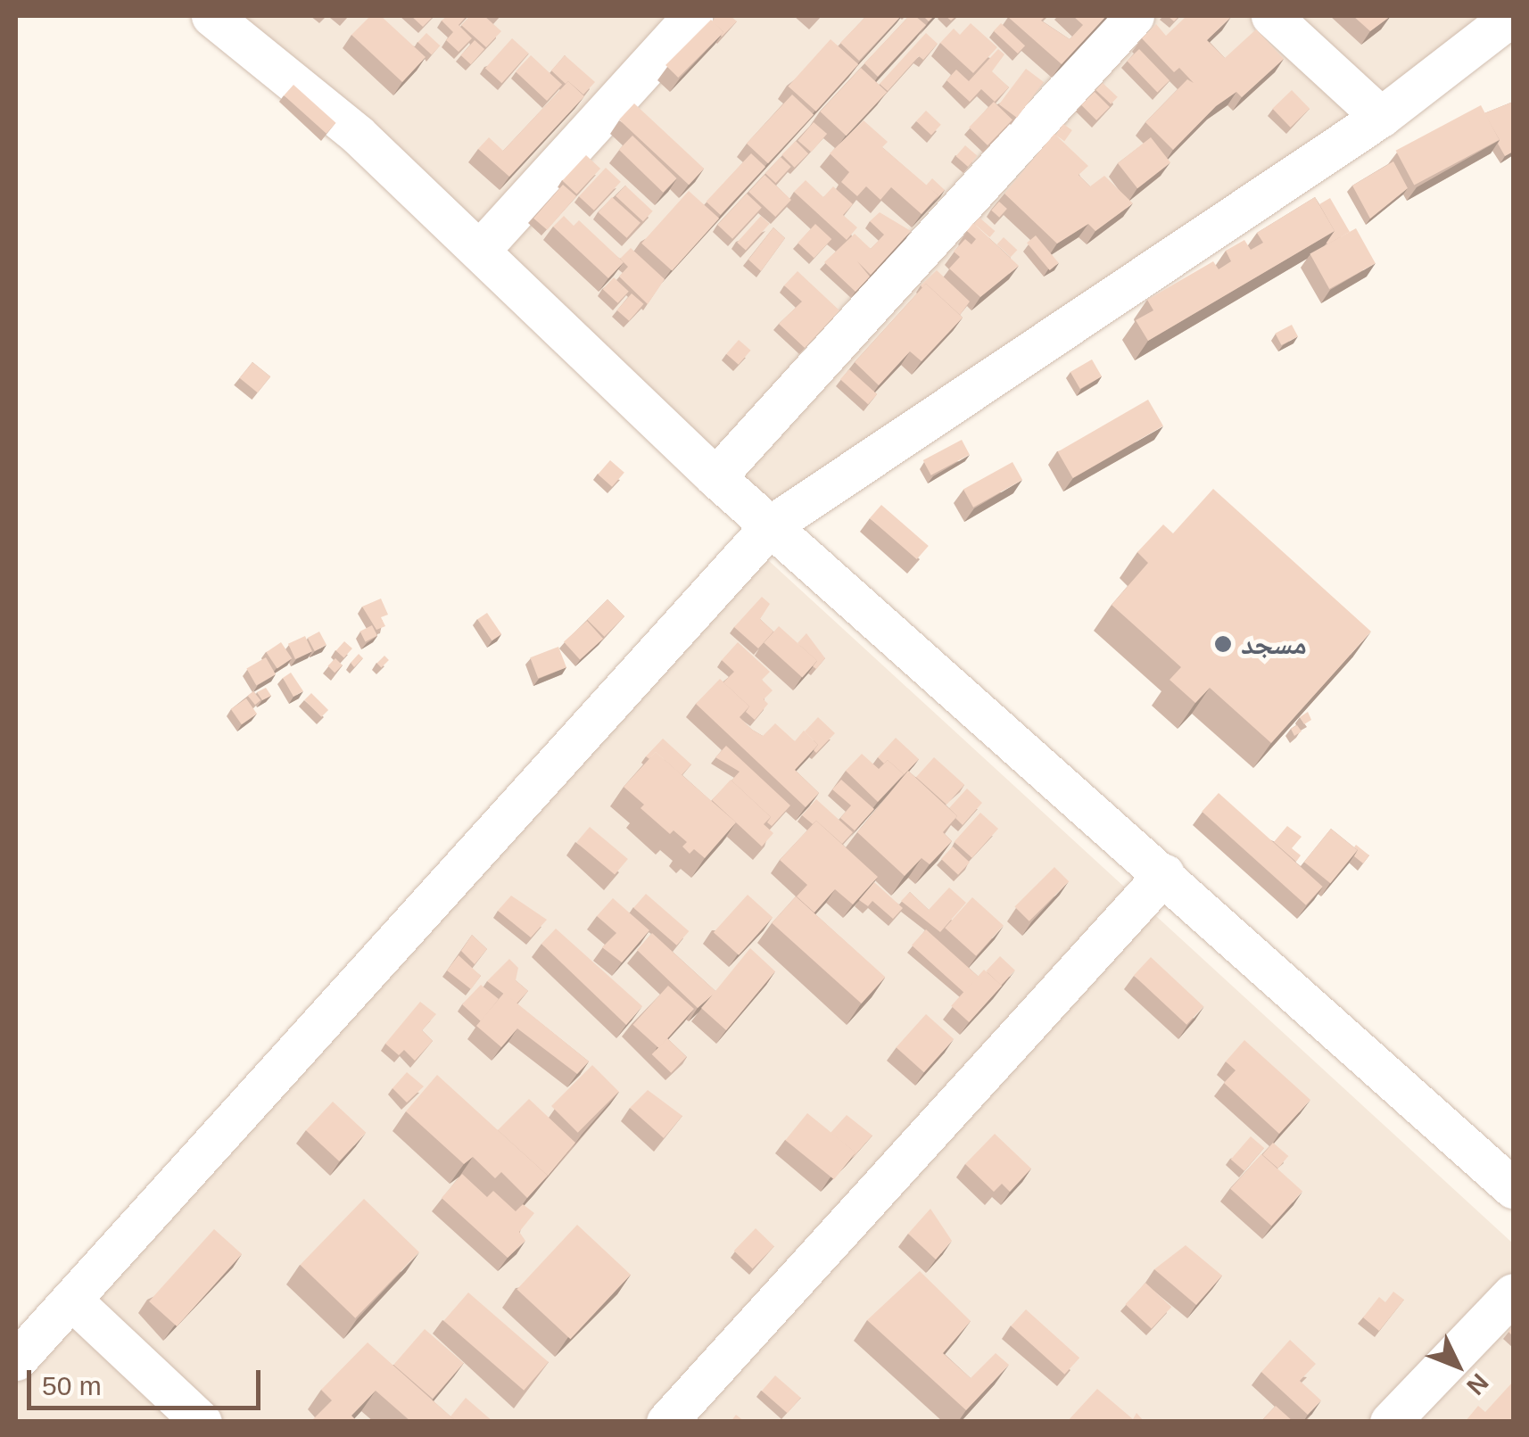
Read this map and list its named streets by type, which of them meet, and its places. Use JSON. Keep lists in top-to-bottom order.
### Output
{
  "places": ["مسجد"],
  "scale_bar": "50 m",
  "north": "bottom right"
}
